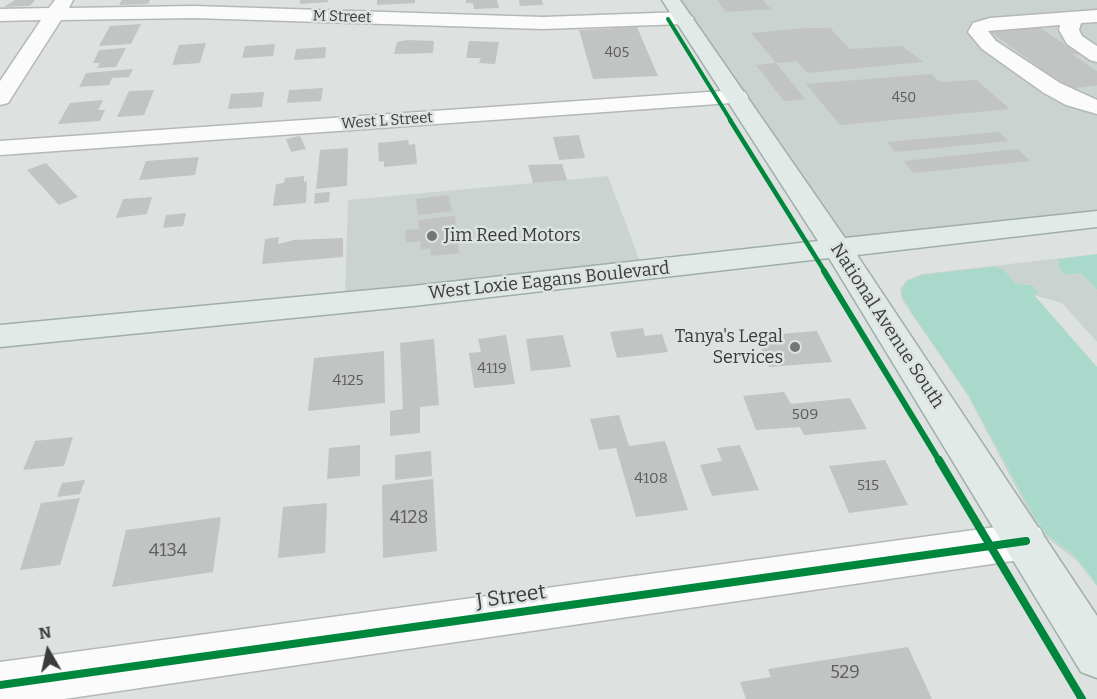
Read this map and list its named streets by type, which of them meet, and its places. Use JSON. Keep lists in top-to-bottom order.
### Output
{
  "streets": {
    "main road": ["West Loxie Eagans Boulevard", "National Avenue South"],
    "street": ["M Street", "West L Street", "J Street"]
  },
  "crossings": [
    ["M Street", "National Avenue South"],
    ["West L Street", "National Avenue South"],
    ["West Loxie Eagans Boulevard", "National Avenue South"],
    ["National Avenue South", "J Street"]
  ],
  "places": ["Jim Reed Motors", "Tanya's Legal Services"],
  "house_numbers": [
    "405",
    "450",
    "4119",
    "4125",
    "509",
    "4108",
    "515",
    "4128",
    "4134",
    "529"
  ],
  "north": "top"
}
